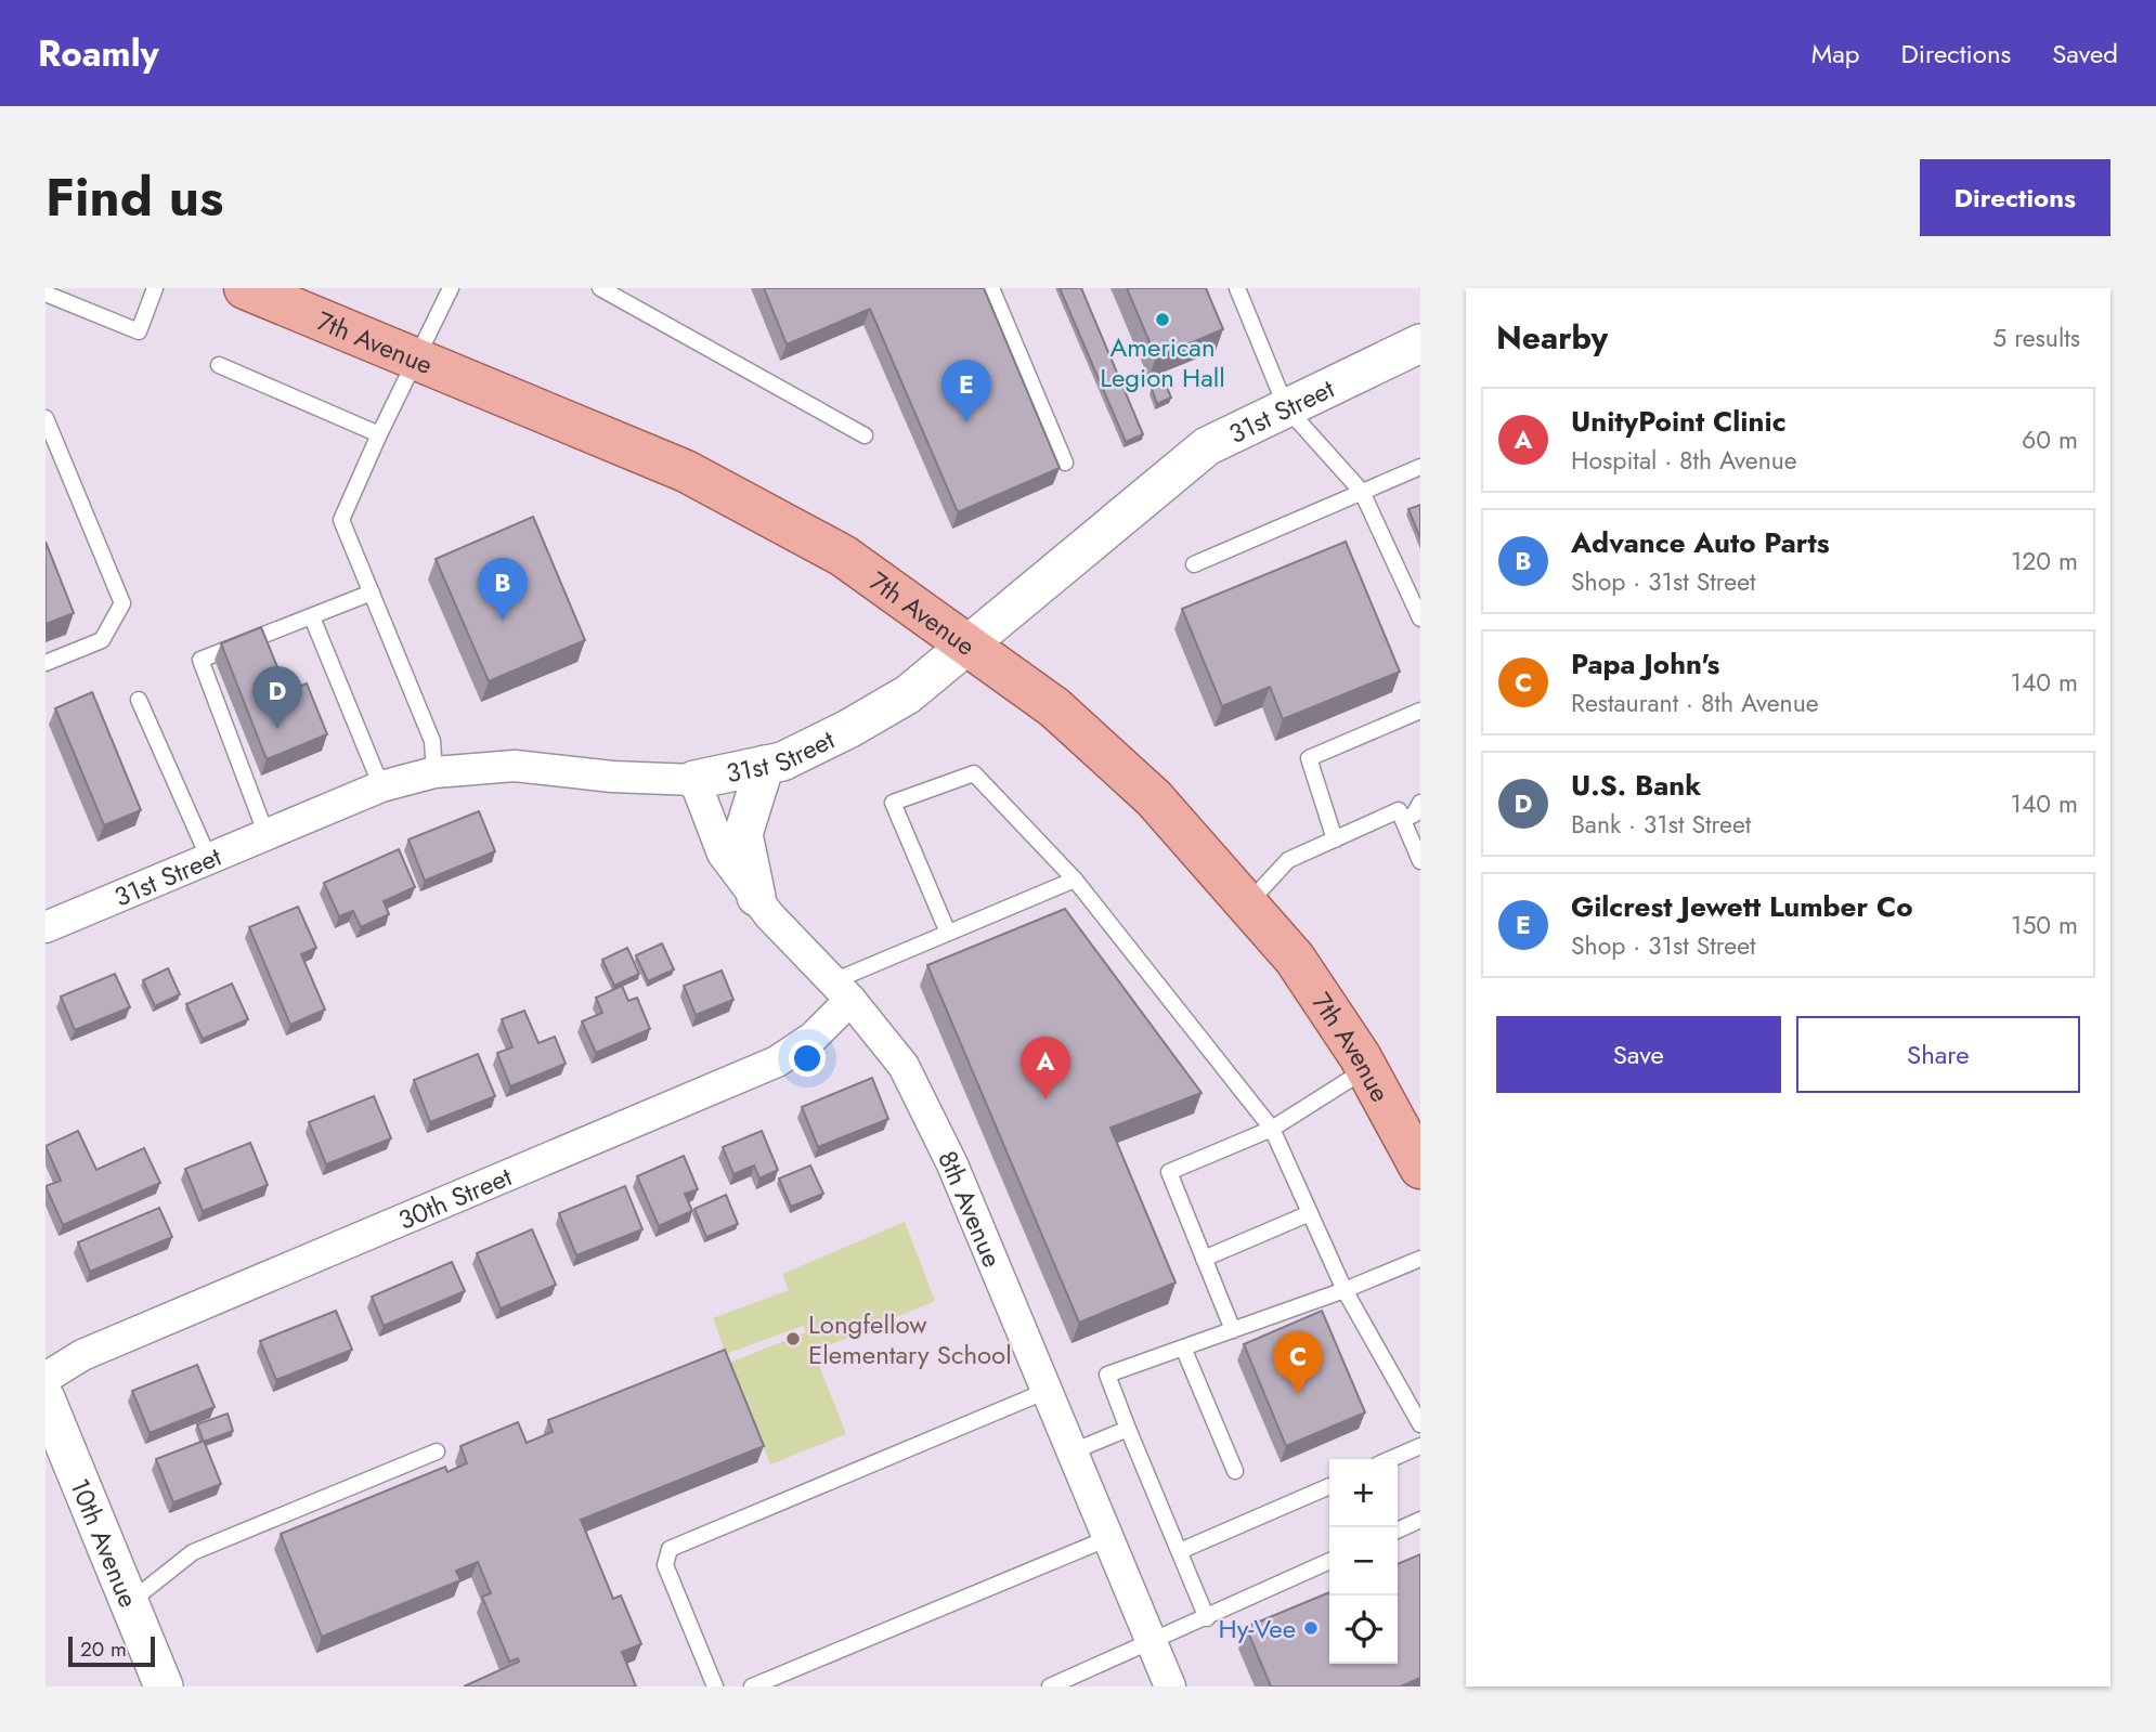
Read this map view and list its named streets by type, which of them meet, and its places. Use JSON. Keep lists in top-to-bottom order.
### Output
{
  "streets": {
    "main road": ["7th Avenue"],
    "street": [
      "31st Street",
      "30th Street",
      "8th Avenue",
      "10th Avenue"
    ]
  },
  "crossings": [
    ["7th Avenue", "31st Street"],
    ["31st Street", "8th Avenue"],
    ["30th Street", "8th Avenue"]
  ],
  "places": ["American Legion Hall", "Longfellow Elementary School", "Hy-Vee"],
  "scale_bar": "20 m",
  "page": {
    "header": "Roamly",
    "nav": ["Map", "Directions", "Saved"],
    "title": "Find us",
    "buttons": [
      "Directions",
      ["Save", "Share"]
    ],
    "heading": ["Nearby", "5 results"],
    "pins": [
      "E",
      "B",
      "D",
      "A",
      "C"
    ],
    "list": [
      {
        "mark": "A",
        "name": "UnityPoint Clinic",
        "note": "Hospital · 8th Avenue",
        "value": "60 m"
      },
      {
        "mark": "B",
        "name": "Advance Auto Parts",
        "note": "Shop · 31st Street",
        "value": "120 m"
      },
      {
        "mark": "C",
        "name": "Papa John's",
        "note": "Restaurant · 8th Avenue",
        "value": "140 m"
      },
      {
        "mark": "D",
        "name": "U.S. Bank",
        "note": "Bank · 31st Street",
        "value": "140 m"
      },
      {
        "mark": "E",
        "name": "Gilcrest Jewett Lumber Co",
        "note": "Shop · 31st Street",
        "value": "150 m"
      }
    ],
    "map_buttons": ["+", "−"],
    "scale": "20 m"
  }
}
